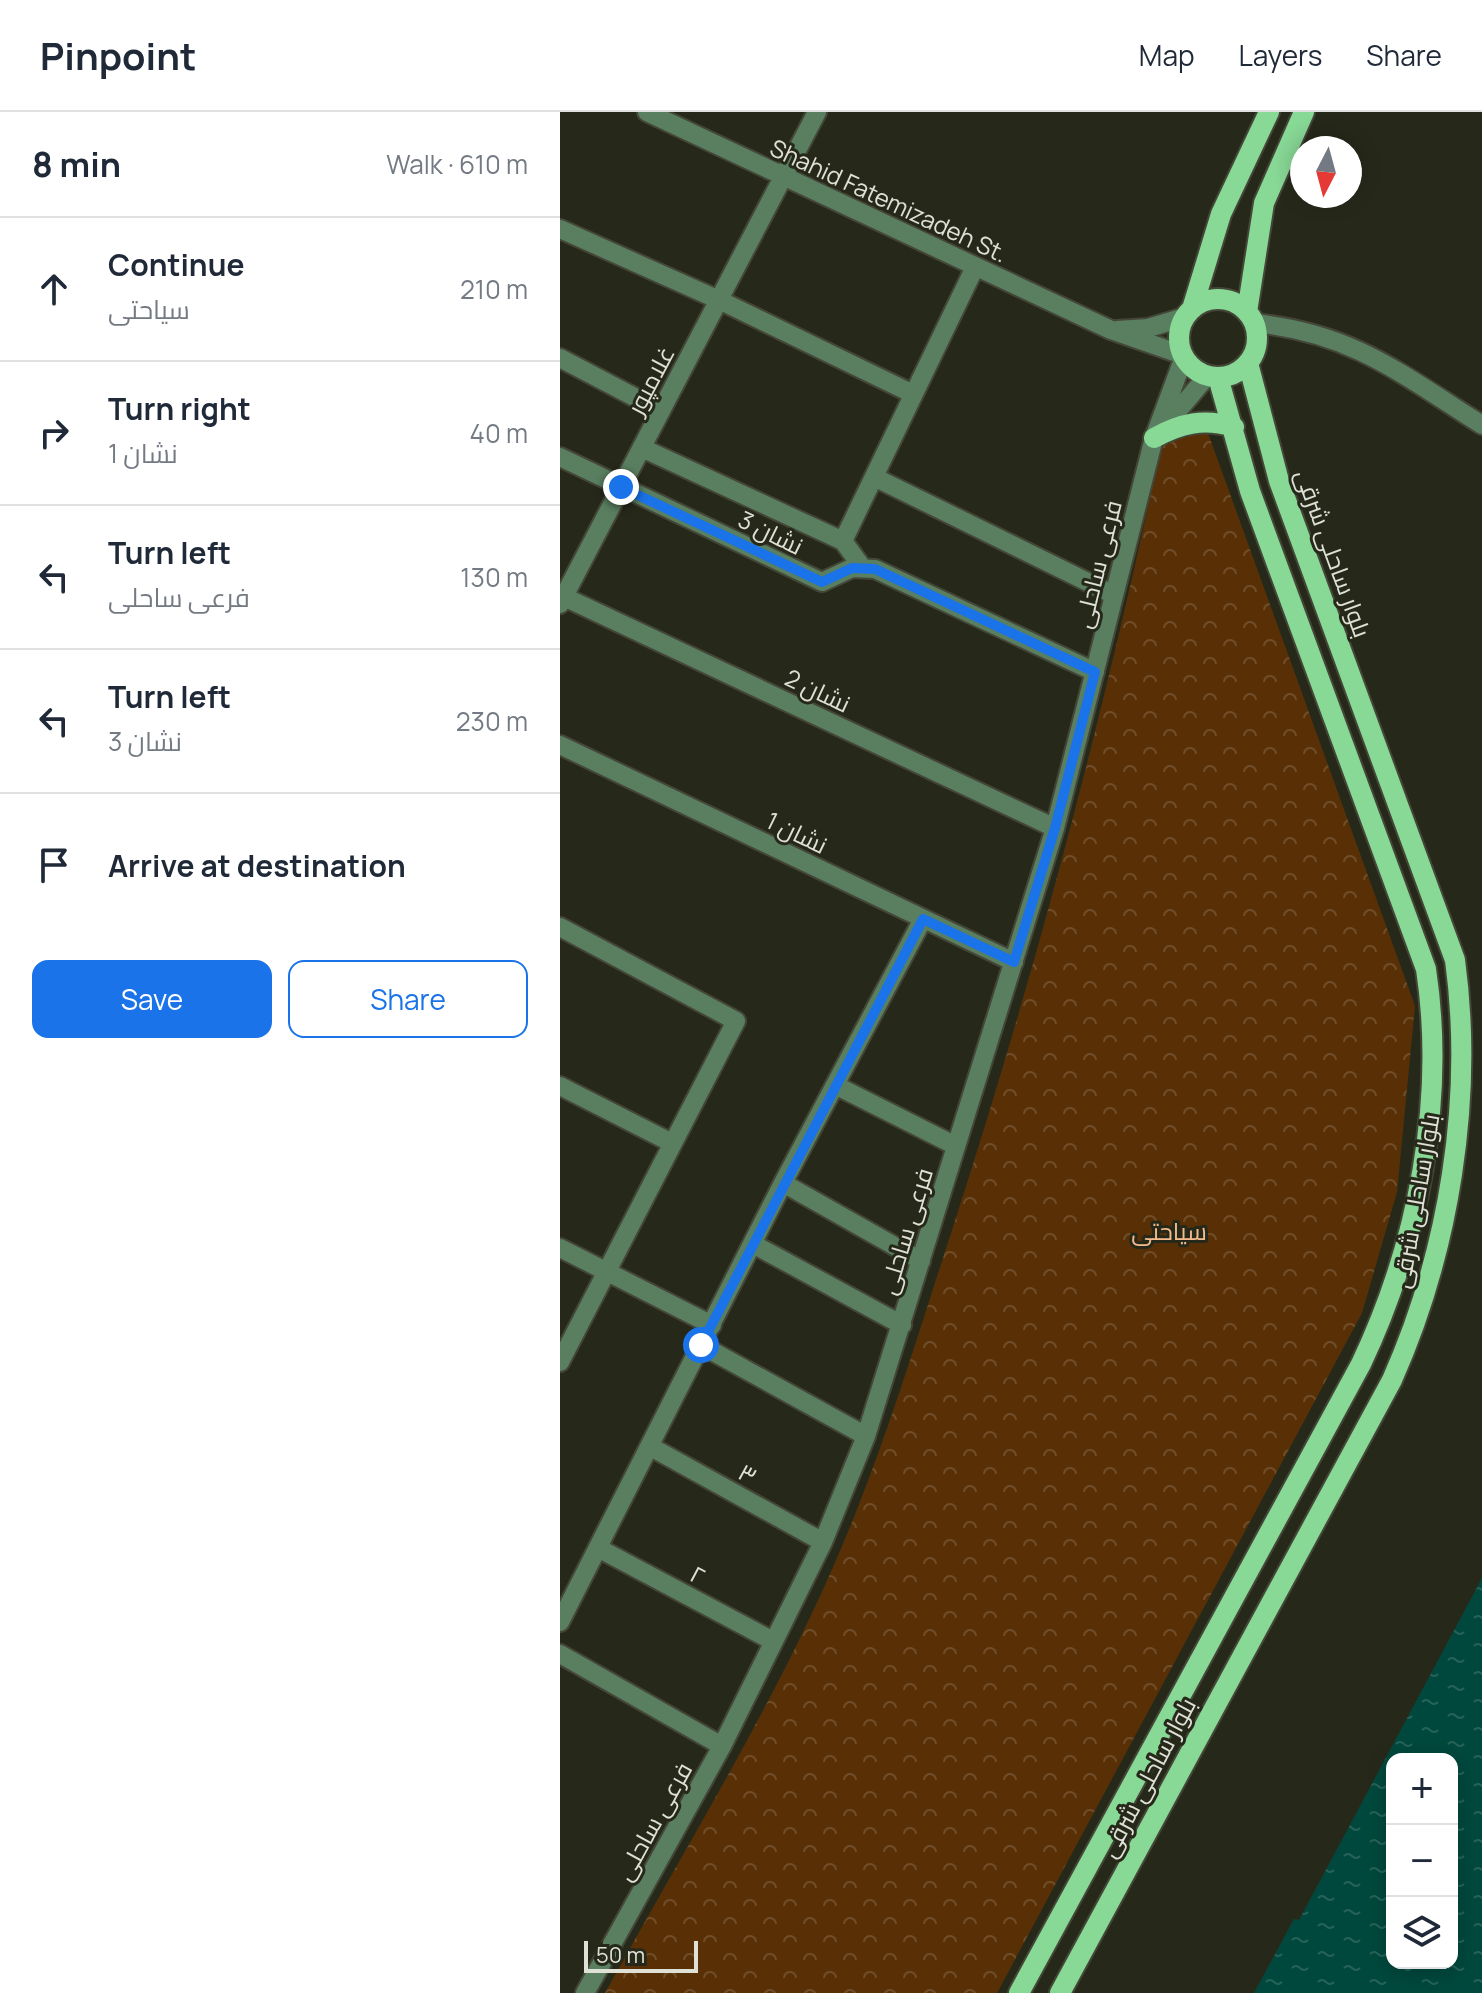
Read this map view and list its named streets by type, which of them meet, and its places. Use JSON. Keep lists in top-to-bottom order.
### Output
{
  "streets": {
    "main road": ["بلوار ساحلی شرقی"],
    "street": [
      "Shahid Fatemizadeh St.",
      "غلامپور",
      "نشان 3",
      "فرعی ساحلی",
      "نشان 2",
      "نشان 1",
      "۳",
      "۲"
    ]
  },
  "crossings": [
    ["Shahid Fatemizadeh St.", "غلامپور"],
    ["Shahid Fatemizadeh St.", "بلوار ساحلی شرقی"],
    ["Shahid Fatemizadeh St.", "فرعی ساحلی"],
    ["غلامپور", "نشان 3"],
    ["غلامپور", "نشان 2"],
    ["بلوار ساحلی شرقی", "فرعی ساحلی"],
    ["فرعی ساحلی", "نشان 2"],
    ["فرعی ساحلی", "نشان 1"],
    ["فرعی ساحلی", "۳"],
    ["فرعی ساحلی", "۲"]
  ],
  "parks": ["سیاحتی"],
  "scale_bar": "50 m",
  "north": "bottom",
  "page": {
    "header": "Pinpoint",
    "nav": ["Map", "Layers", "Share"],
    "heading": ["8 min", "Walk · 610 m"],
    "list": [
      ["Continue", "سیاحتی", "210 m"],
      ["Turn right", "نشان 1", "40 m"],
      ["Turn left", "فرعی ساحلی", "130 m"],
      ["Turn left", "نشان 3", "230 m"],
      "Arrive at destination"
    ],
    "buttons": ["Save", "Share"],
    "map_buttons": ["+", "−"],
    "scale": "50 m"
  }
}
